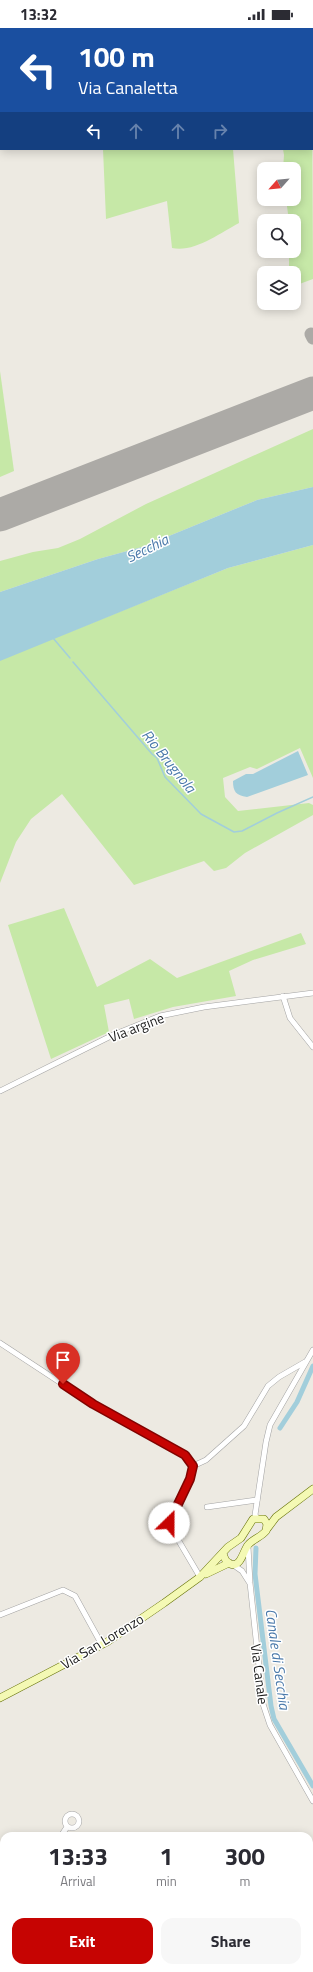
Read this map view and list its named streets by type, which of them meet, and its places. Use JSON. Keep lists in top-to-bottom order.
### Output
{
  "streets": {
    "main road": ["Via San Lorenzo"],
    "street": ["Via argine", "Via Canale"]
  },
  "water": ["Secchia", "Rio Brugnola", "Canale di Secchia"],
  "north": "bottom left",
  "page": {
    "status": "13:32",
    "turn": ["100 m", "Via Canaletta"],
    "eta": [
      "13:33",
      "Arrival",
      "1",
      "min",
      "300",
      "m"
    ],
    "buttons": ["Exit", "Share"]
  }
}
